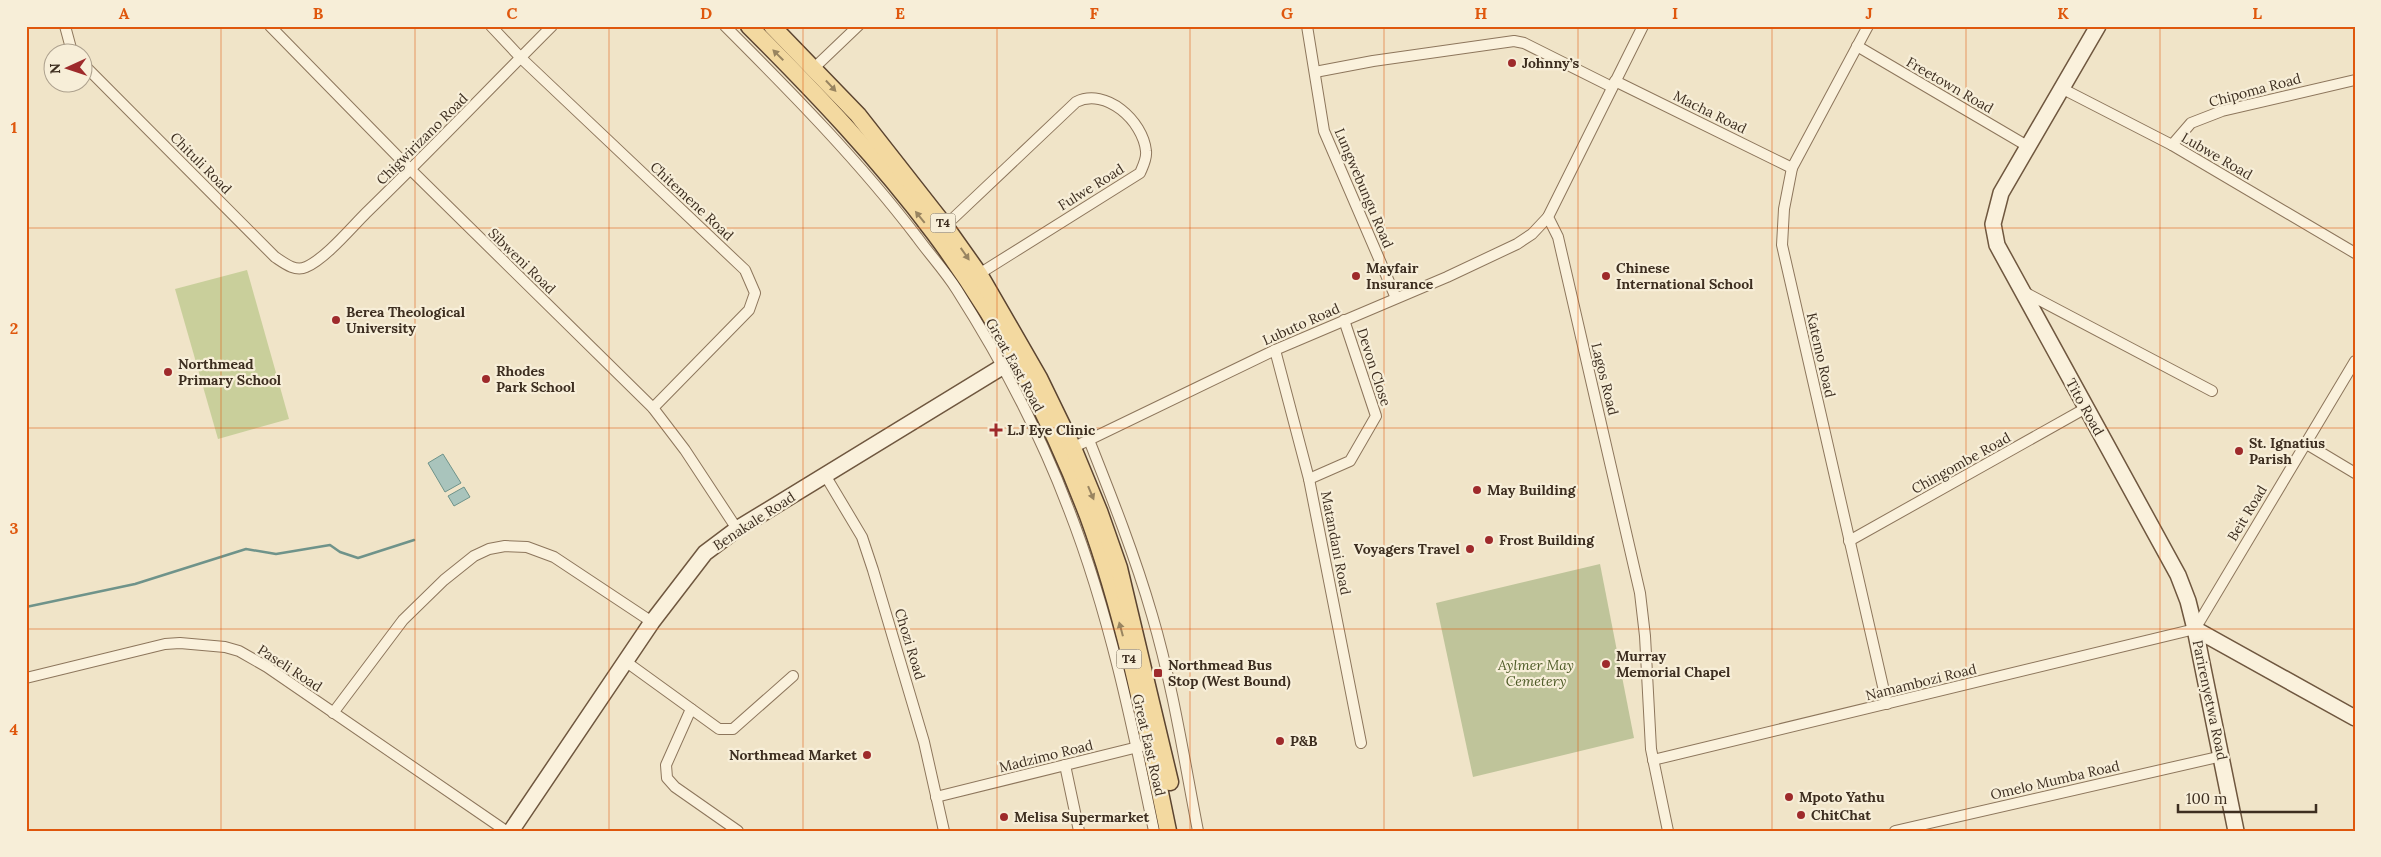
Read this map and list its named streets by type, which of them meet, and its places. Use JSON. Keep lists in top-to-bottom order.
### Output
{
  "streets": {
    "main road": [
      "T4",
      "Great East Road",
      "Tito Road",
      "Benakale Road",
      "Parirenyetwa Road"
    ],
    "street": [
      "Freetown Road",
      "Chipoma Road",
      "Macha Road",
      "Chigwirizano Road",
      "Lubwe Road",
      "Chituli Road",
      "Fulwe Road",
      "Lungwebungu Road",
      "Chitemene Road",
      "Sibweni Road",
      "Lubuto Road",
      "Katemo Road",
      "Devon Close",
      "Lagos Road",
      "Chingombe Road",
      "Beit Road",
      "Matandani Road",
      "Chozi Road",
      "Paseli Road",
      "Namambozi Road",
      "Madzimo Road",
      "Omelo Mumba Road"
    ]
  },
  "crossings": [
    ["Freetown Road", "Katemo Road"],
    ["Freetown Road", "Tito Road"],
    ["Chipoma Road", "Lubwe Road"],
    ["Macha Road", "Lungwebungu Road"],
    ["Macha Road", "Katemo Road"],
    ["Chigwirizano Road", "Chituli Road"],
    ["Chigwirizano Road", "Chitemene Road"],
    ["Chigwirizano Road", "Sibweni Road"],
    ["Lubwe Road", "Tito Road"],
    ["Fulwe Road", "Great East Road"],
    ["Lungwebungu Road", "Lubuto Road"],
    ["Chitemene Road", "Sibweni Road"],
    ["Sibweni Road", "Benakale Road"],
    ["Lubuto Road", "Great East Road"],
    ["Lubuto Road", "Devon Close"],
    ["Lubuto Road", "Lagos Road"],
    ["Lubuto Road", "Matandani Road"],
    ["Katemo Road", "Chingombe Road"],
    ["Katemo Road", "Namambozi Road"],
    ["Great East Road", "Benakale Road"],
    ["Great East Road", "Madzimo Road"],
    ["Devon Close", "Matandani Road"],
    ["Lagos Road", "Namambozi Road"],
    ["Tito Road", "Chingombe Road"],
    ["Tito Road", "Beit Road"],
    ["Tito Road", "Namambozi Road"],
    ["Tito Road", "Parirenyetwa Road"],
    ["Beit Road", "Namambozi Road"],
    ["Beit Road", "Parirenyetwa Road"],
    ["Benakale Road", "Chozi Road"],
    ["Chozi Road", "Madzimo Road"],
    ["Namambozi Road", "Parirenyetwa Road"],
    ["Parirenyetwa Road", "Omelo Mumba Road"]
  ],
  "parks": ["Aylmer May Cemetery"],
  "places": {
    "other": [
      "Johnny’s",
      "Mayfair Insurance",
      "Chinese International School",
      "Berea Theological University",
      "Northmead Primary School",
      "Rhodes Park School",
      "St. Ignatius Parish",
      "May Building",
      "Frost Building",
      "Voyagers Travel",
      "Murray Memorial Chapel",
      "P&B",
      "Northmead Market",
      "Mpoto Yathu",
      "ChitChat",
      "Melisa Supermarket"
    ],
    "health": ["L.J Eye Clinic"],
    "transit": ["Northmead Bus Stop (West Bound)"]
  },
  "scale_bar": "100 m",
  "north": "left",
  "grid": {
    "columns": [
      "A",
      "B",
      "C",
      "D",
      "E",
      "F",
      "G",
      "H",
      "I",
      "J",
      "K",
      "L"
    ],
    "rows": [
      "1",
      "2",
      "3",
      "4"
    ]
  }
}
